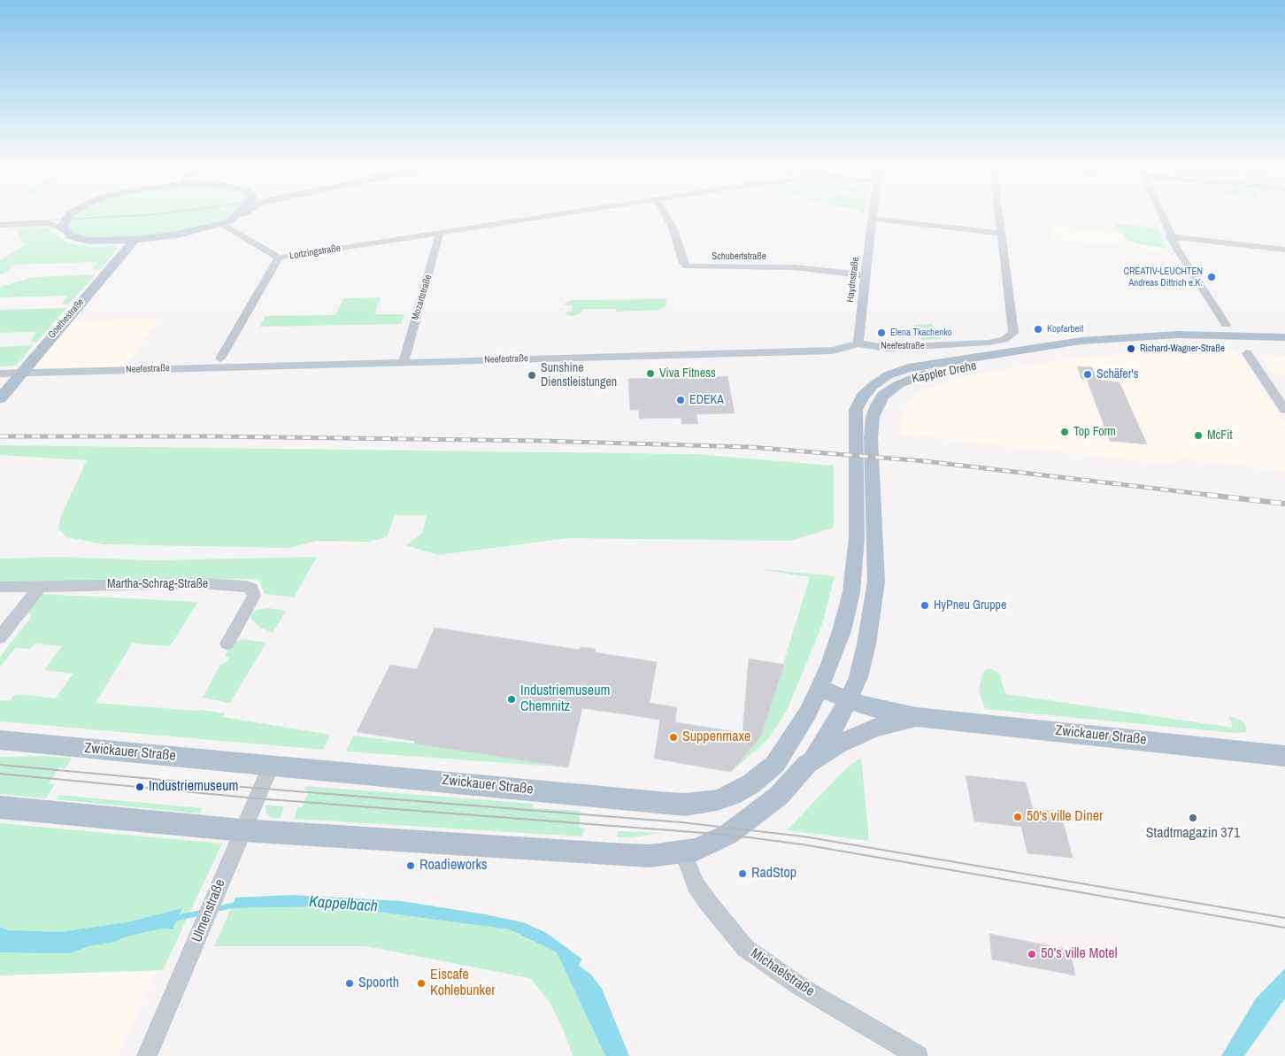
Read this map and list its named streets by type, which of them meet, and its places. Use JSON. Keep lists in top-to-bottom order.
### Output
{
  "streets": {
    "main road": ["Goethestraße", "Kappler Drehe", "Zwickauer Straße"],
    "street": [
      "Lortzingstraße",
      "Schubertstraße",
      "Haydnstraße",
      "Mozartstraße",
      "Neefestraße",
      "Martha-Schrag-Straße",
      "Ulmenstraße",
      "Michaelstraße"
    ]
  },
  "crossings": [
    ["Lortzingstraße", "Mozartstraße"],
    ["Schubertstraße", "Haydnstraße"],
    ["Haydnstraße", "Neefestraße"],
    ["Mozartstraße", "Neefestraße"],
    ["Goethestraße", "Neefestraße"],
    ["Kappler Drehe", "Zwickauer Straße"],
    ["Zwickauer Straße", "Ulmenstraße"],
    ["Zwickauer Straße", "Michaelstraße"]
  ],
  "water": ["Kappelbach"],
  "places": [
    "CREATIV-LEUCHTEN Andreas Dittrich e.K.",
    "Kopfarbeit",
    "Elena Tkachenko",
    "Richard-Wagner-Straße",
    "Viva Fitness",
    "Schäfer's",
    "Sunshine Dienstleistungen",
    "EDEKA",
    "Top Form",
    "McFit",
    "HyPneu Gruppe",
    "Industriemuseum Chemnitz",
    "Suppenmaxe",
    "Industriemuseum",
    "50's ville Diner",
    "Stadtmagazin 371",
    "Roadieworks",
    "RadStop",
    "50’s ville Motel",
    "Spoorth",
    "Eiscafe Kohlebunker"
  ]
}
